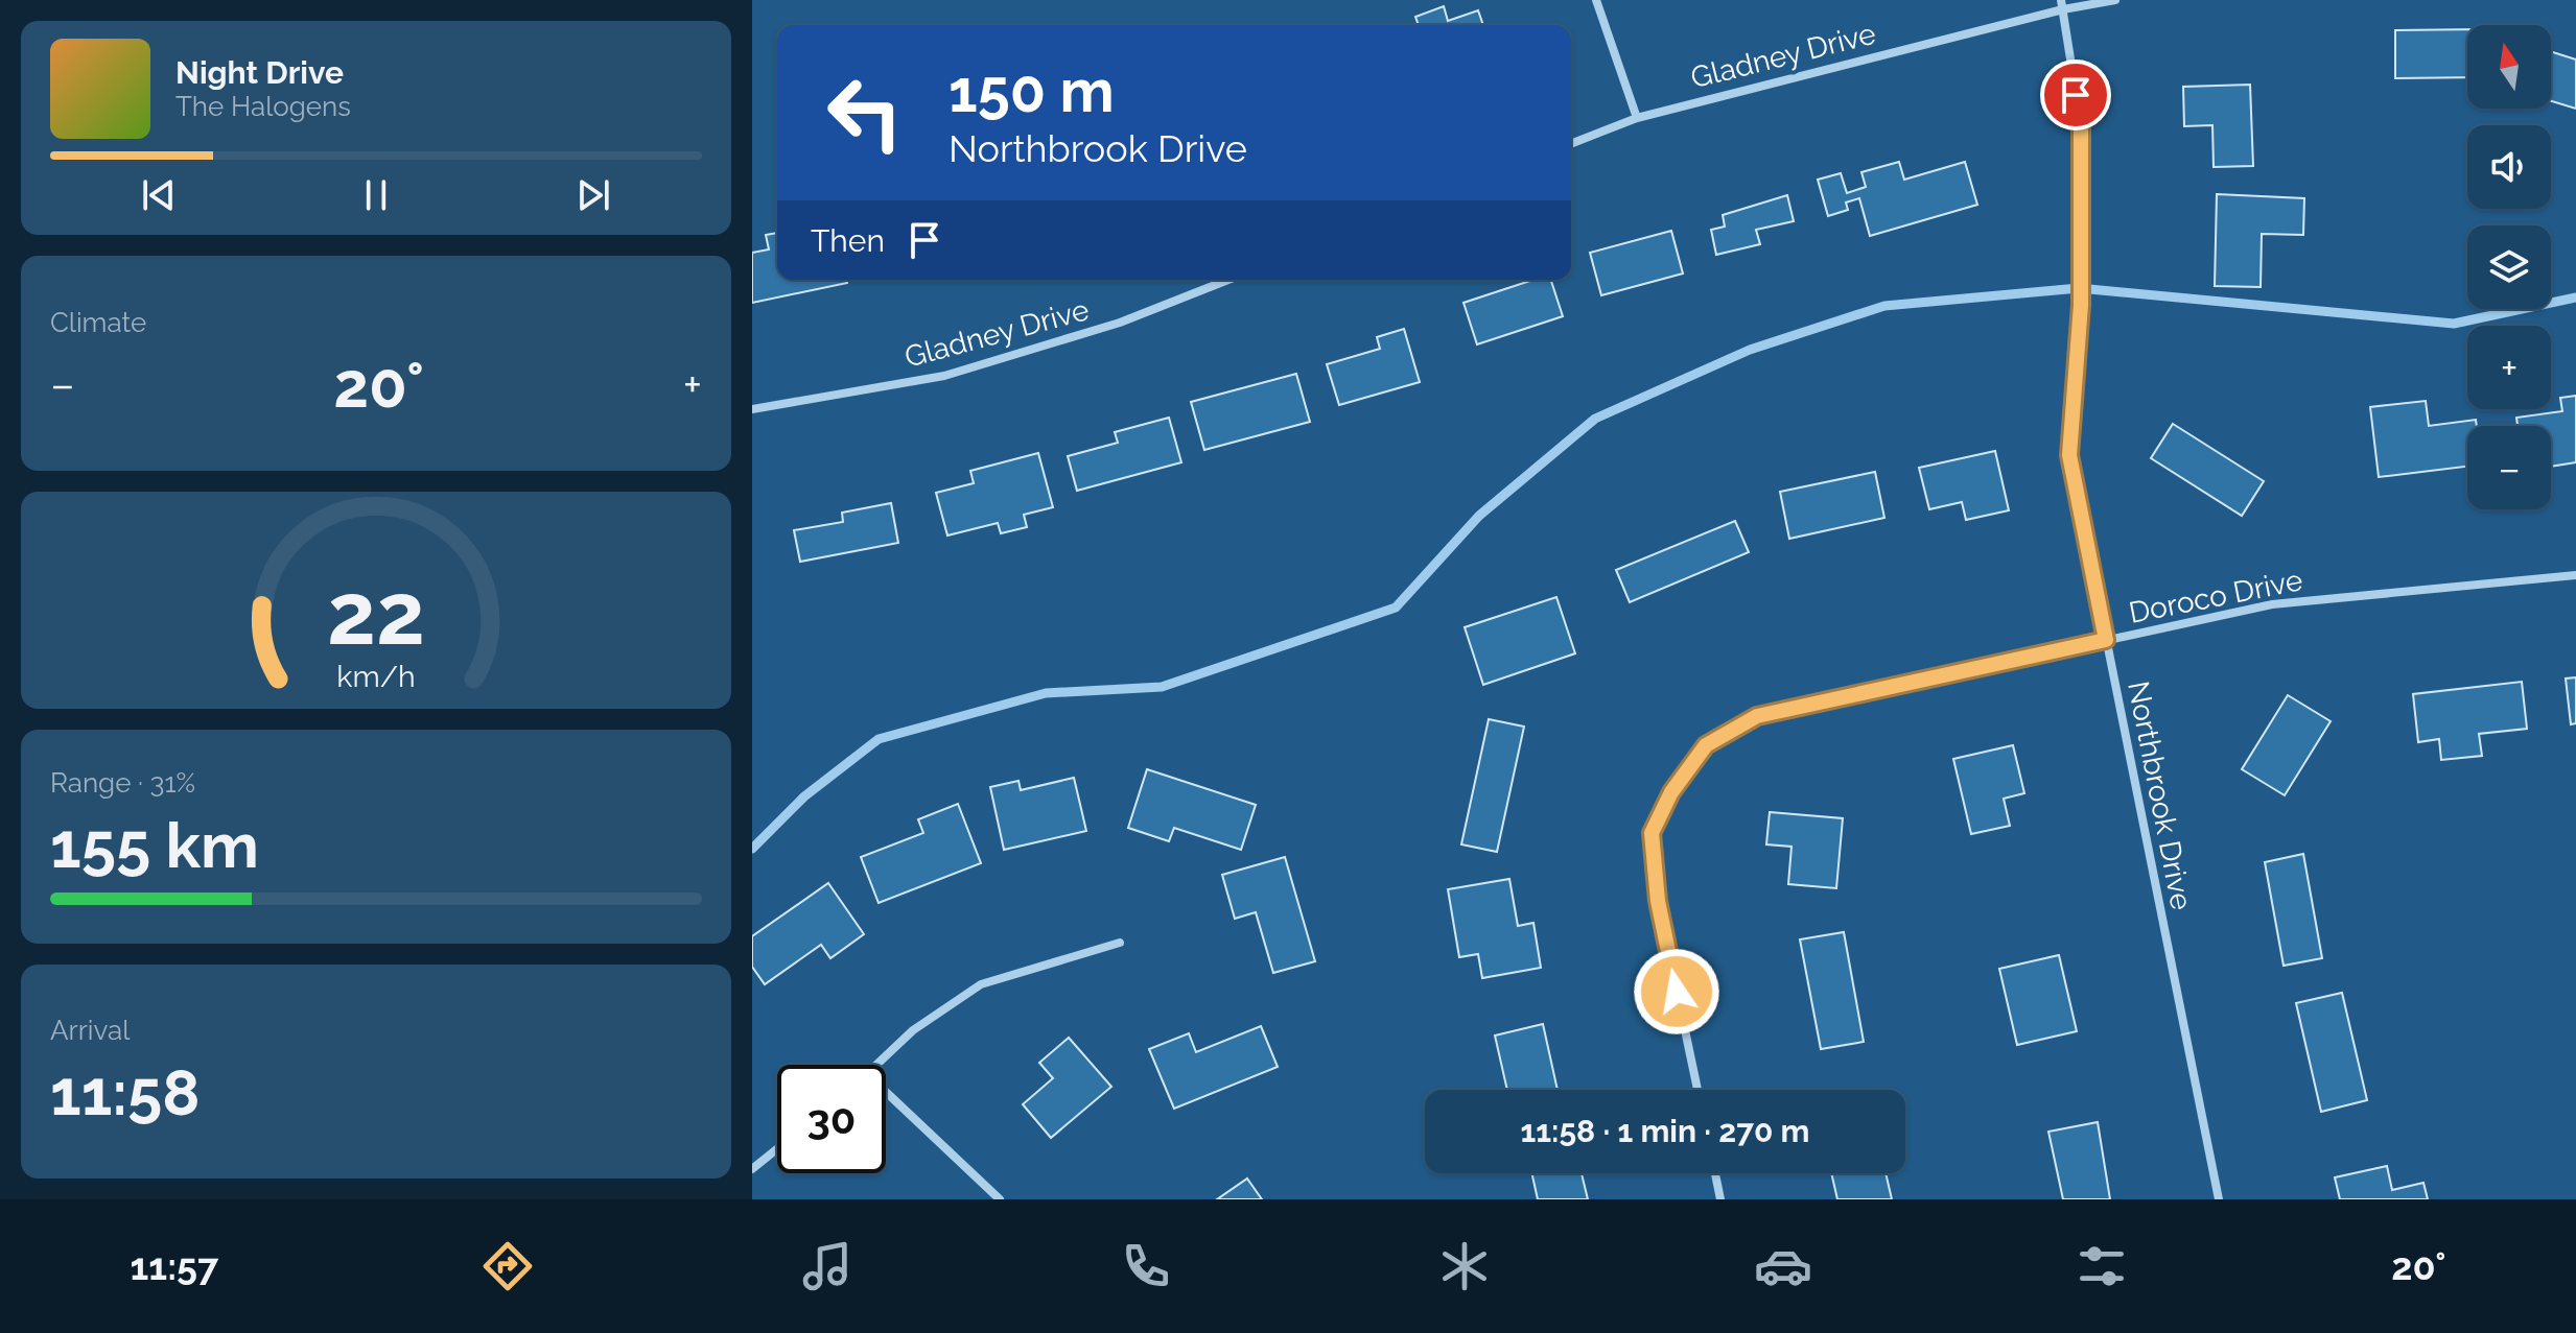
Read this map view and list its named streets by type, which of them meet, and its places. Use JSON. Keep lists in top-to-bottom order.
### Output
{
  "streets": {
    "street": ["Gladney Drive", "Doroco Drive", "Northbrook Drive"]
  },
  "crossings": [
    ["Gladney Drive", "Northbrook Drive"],
    ["Doroco Drive", "Northbrook Drive"]
  ],
  "north": "top",
  "page": {
    "map_buttons": ["+", "−"],
    "turn": ["150 m", "Northbrook Drive"],
    "song": ["Night Drive", "The Halogens"],
    "then": "Then",
    "tile": [
      "Climate",
      ["Range · 31%", "155 km"],
      ["Arrival", "11:58"]
    ],
    "heat": ["−", "20°", "+"],
    "limit": "30",
    "trip": "11:58 · 1 min · 270 m",
    "tabs": ["11:57", "20°"],
    "gauge": ["22", "km/h"]
  }
}
